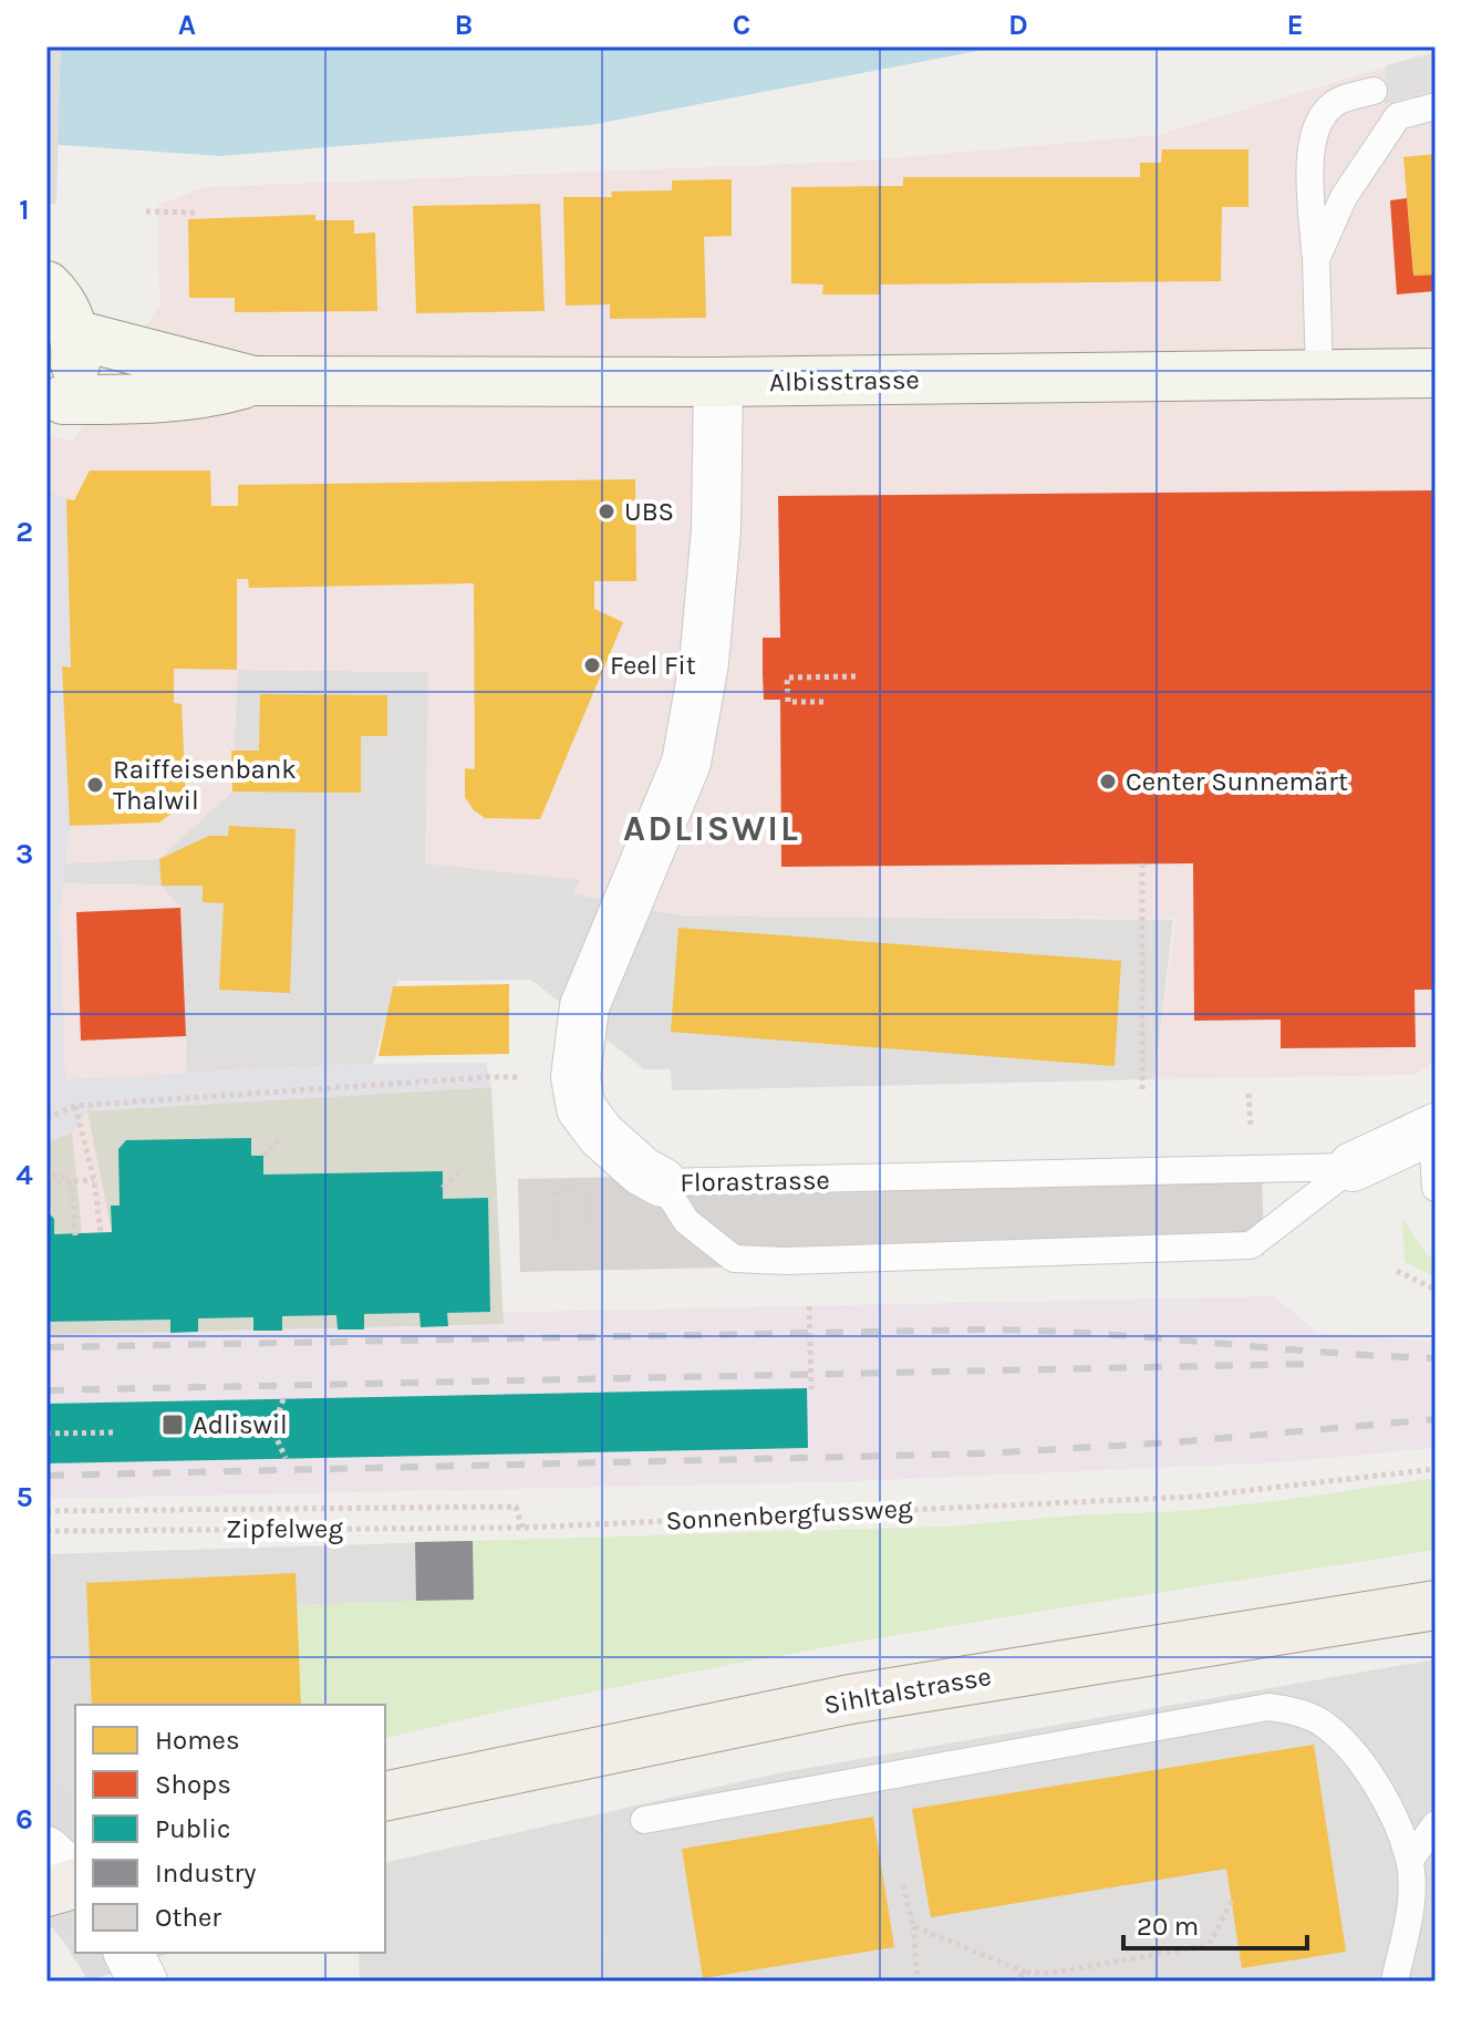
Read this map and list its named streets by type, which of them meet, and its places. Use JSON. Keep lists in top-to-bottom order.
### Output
{
  "streets": {
    "main road": ["Albisstrasse", "Sihltalstrasse"],
    "street": ["Florastrasse"],
    "path": ["Sonnenbergfussweg", "Zipfelweg"]
  },
  "crossings": [
    ["Albisstrasse", "Florastrasse"],
    ["Sonnenbergfussweg", "Zipfelweg"]
  ],
  "districts": ["ADLISWIL"],
  "places": {
    "other": [
      "UBS",
      "Feel Fit",
      "Center Sunnemärt",
      "Raiffeisenbank Thalwil"
    ],
    "transit": ["Adliswil"]
  },
  "legend": [
    "Homes",
    "Shops",
    "Public",
    "Industry",
    "Other"
  ],
  "scale_bar": "20 m",
  "grid": {
    "columns": [
      "A",
      "B",
      "C",
      "D",
      "E"
    ],
    "rows": [
      "1",
      "2",
      "3",
      "4",
      "5",
      "6"
    ]
  }
}
